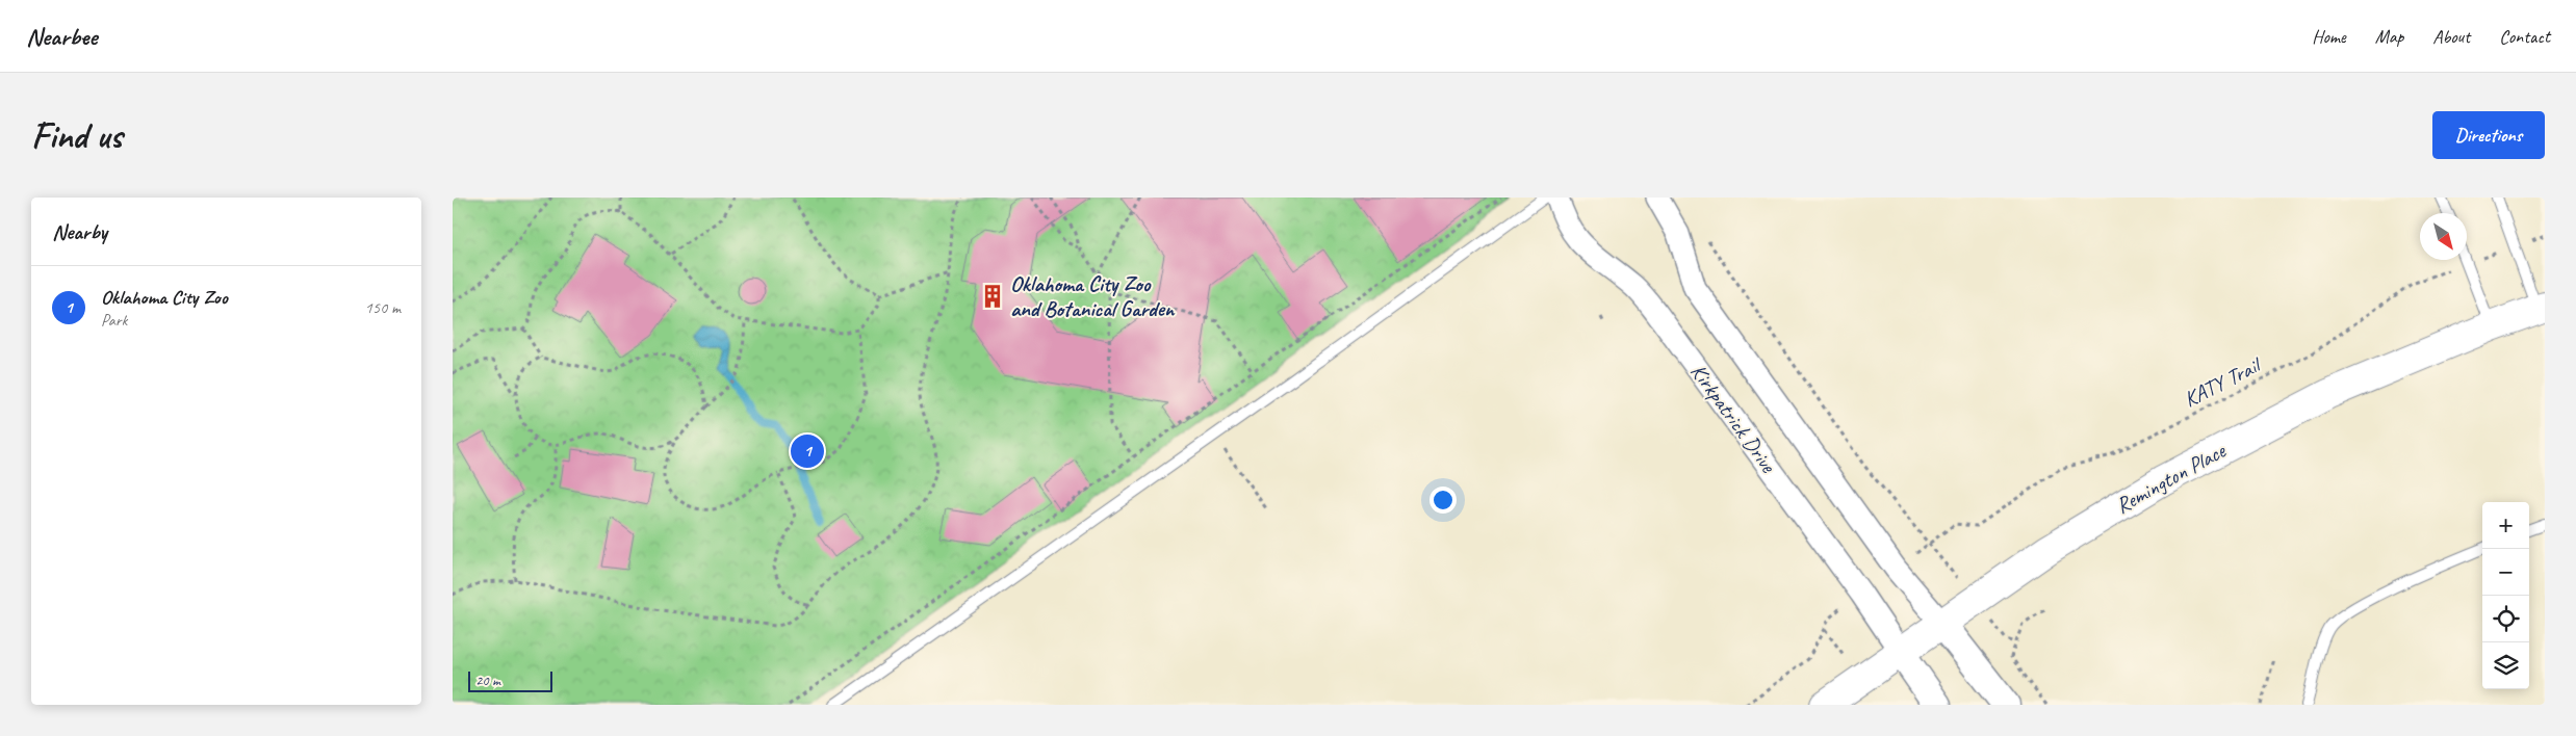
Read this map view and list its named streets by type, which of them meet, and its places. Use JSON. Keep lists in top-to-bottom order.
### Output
{
  "streets": {
    "main road": ["Remington Place"],
    "street": ["Kirkpatrick Drive"],
    "path": ["KATY Trail"]
  },
  "crossings": [
    ["Kirkpatrick Drive", "Remington Place"]
  ],
  "places": {
    "building": ["Oklahoma City Zoo and Botanical Garden"]
  },
  "scale_bar": "20 m",
  "north": "bottom right",
  "page": {
    "header": "Nearbee",
    "nav": [
      "Home",
      "Map",
      "About",
      "Contact"
    ],
    "buttons": "Directions",
    "title": "Find us",
    "heading": "Nearby",
    "list": [
      {
        "mark": "1",
        "name": "Oklahoma City Zoo",
        "note": "Park",
        "value": "150 m"
      }
    ],
    "pins": "1",
    "map_buttons": ["+", "−"],
    "scale": "20 m"
  }
}
